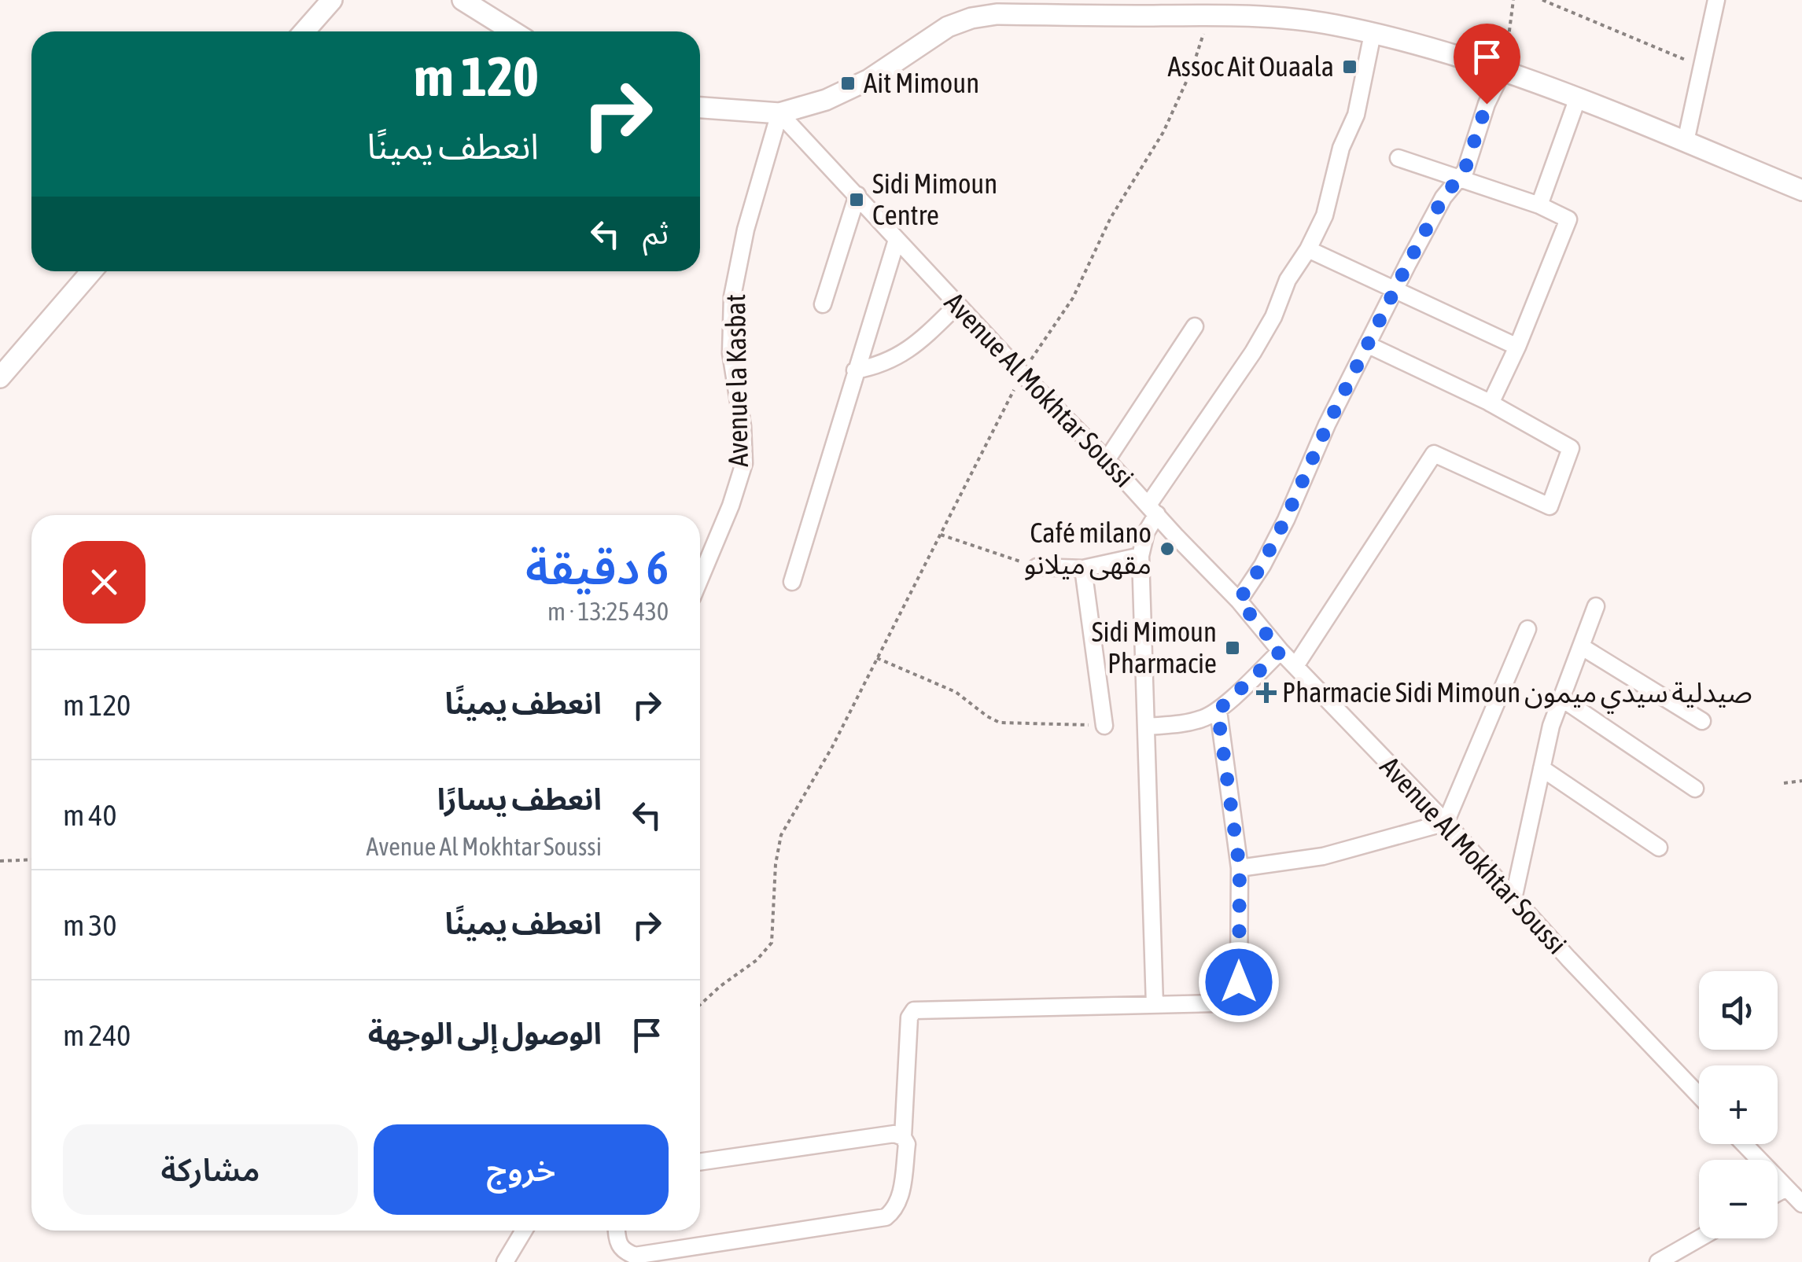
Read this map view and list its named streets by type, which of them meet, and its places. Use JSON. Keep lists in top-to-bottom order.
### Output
{
  "streets": {
    "street": ["Avenue la Kasbat", "Avenue Al Mokhtar Soussi"]
  },
  "crossings": [
    ["Avenue la Kasbat", "Avenue Al Mokhtar Soussi"]
  ],
  "places": {
    "transit": [
      "Assoc Ait Ouaala",
      "Ait Mimoun",
      "Sidi Mimoun Centre",
      "Sidi Mimoun Pharmacie"
    ],
    "other": ["Café milano مقهى ميلانو"],
    "health": ["Pharmacie Sidi Mimoun صيدلية سيدي ميمون"]
  },
  "page": {
    "turn": ["120 m", "انعطف يمينًا"],
    "then": "ثم",
    "heading": ["6 دقيقة", "430 m · 13:25"],
    "list": [
      {
        "name": "انعطف يمينًا",
        "value": "120 m"
      },
      {
        "name": "انعطف يسارًا",
        "note": "Avenue Al Mokhtar Soussi",
        "value": "40 m"
      },
      {
        "name": "انعطف يمينًا",
        "value": "30 m"
      },
      {
        "name": "الوصول إلى الوجهة",
        "value": "240 m"
      }
    ],
    "map_buttons": ["+", "−"],
    "buttons": ["خروج", "مشاركة"]
  }
}
